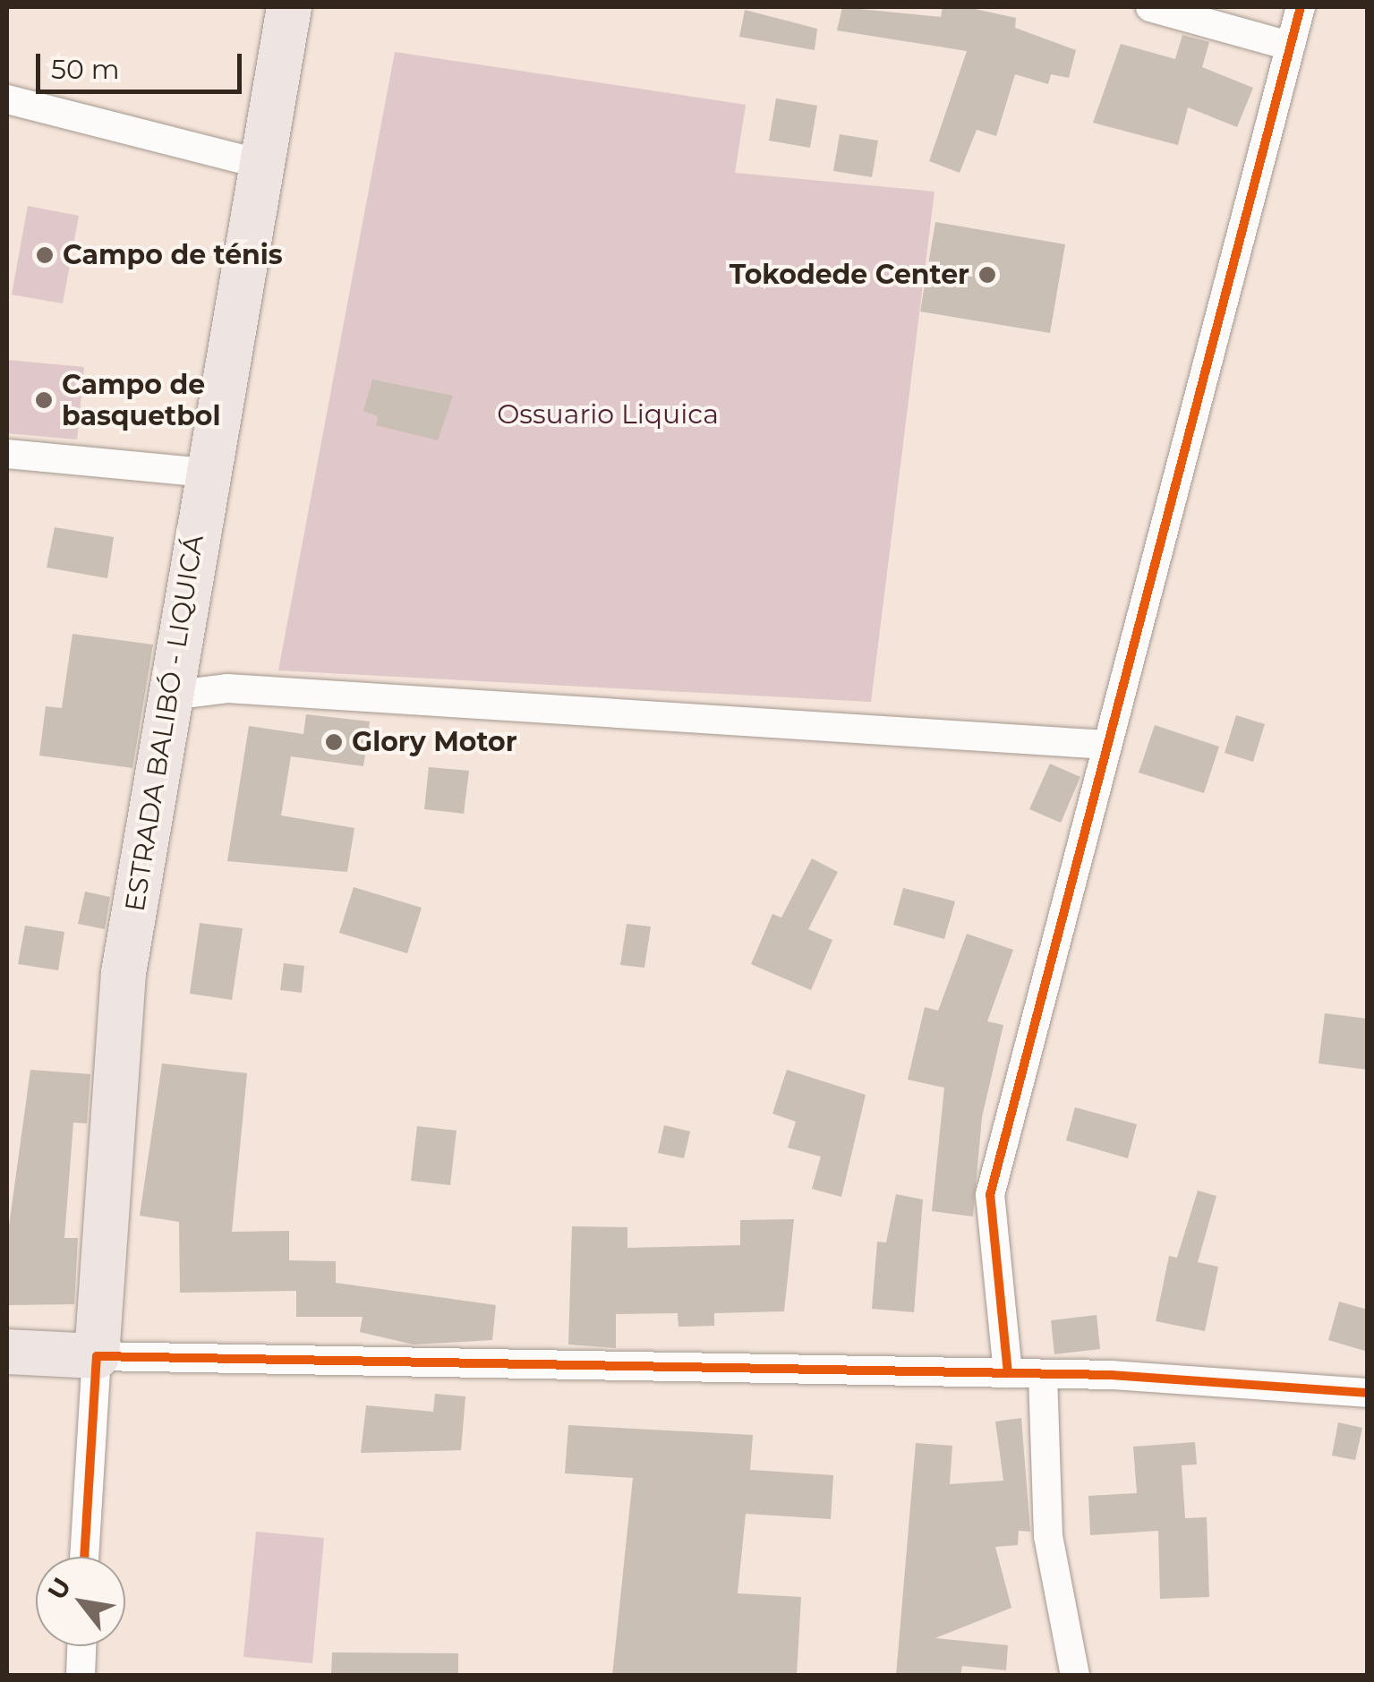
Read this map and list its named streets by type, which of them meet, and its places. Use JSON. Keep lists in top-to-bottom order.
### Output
{
  "streets": {
    "main road": ["ESTRADA BALIBÓ - LIQUICÁ"]
  },
  "parks": ["Ossuario Liquica"],
  "places": [
    "Campo de ténis",
    "Tokodede Center",
    "Campo de basquetbol",
    "Glory Motor"
  ],
  "scale_bar": "50 m",
  "north": "top left"
}
